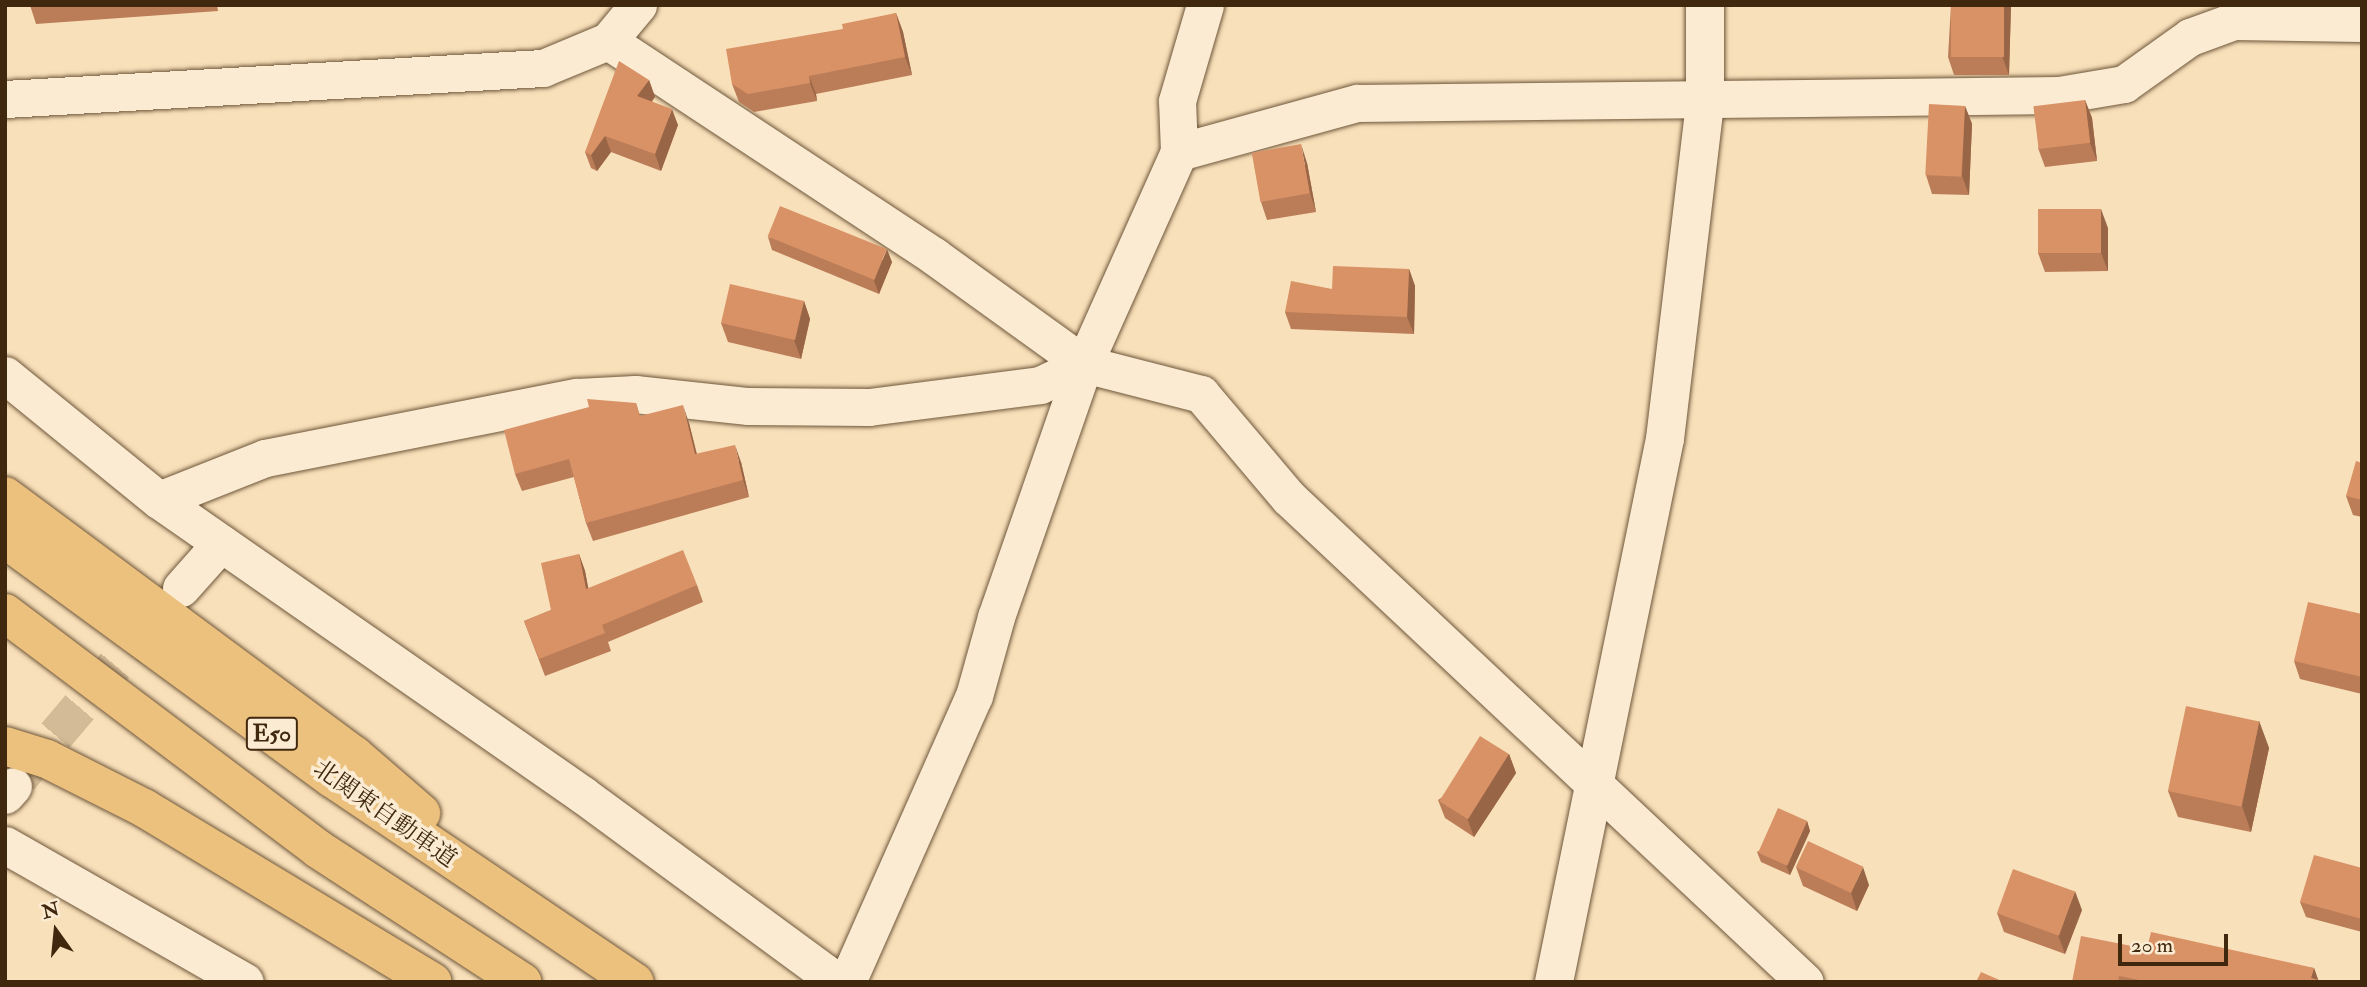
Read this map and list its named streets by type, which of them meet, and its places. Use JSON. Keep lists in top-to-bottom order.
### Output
{
  "streets": {
    "highway": ["E50", "北関東自動車道"]
  },
  "scale_bar": "20 m",
  "north": "top"
}
